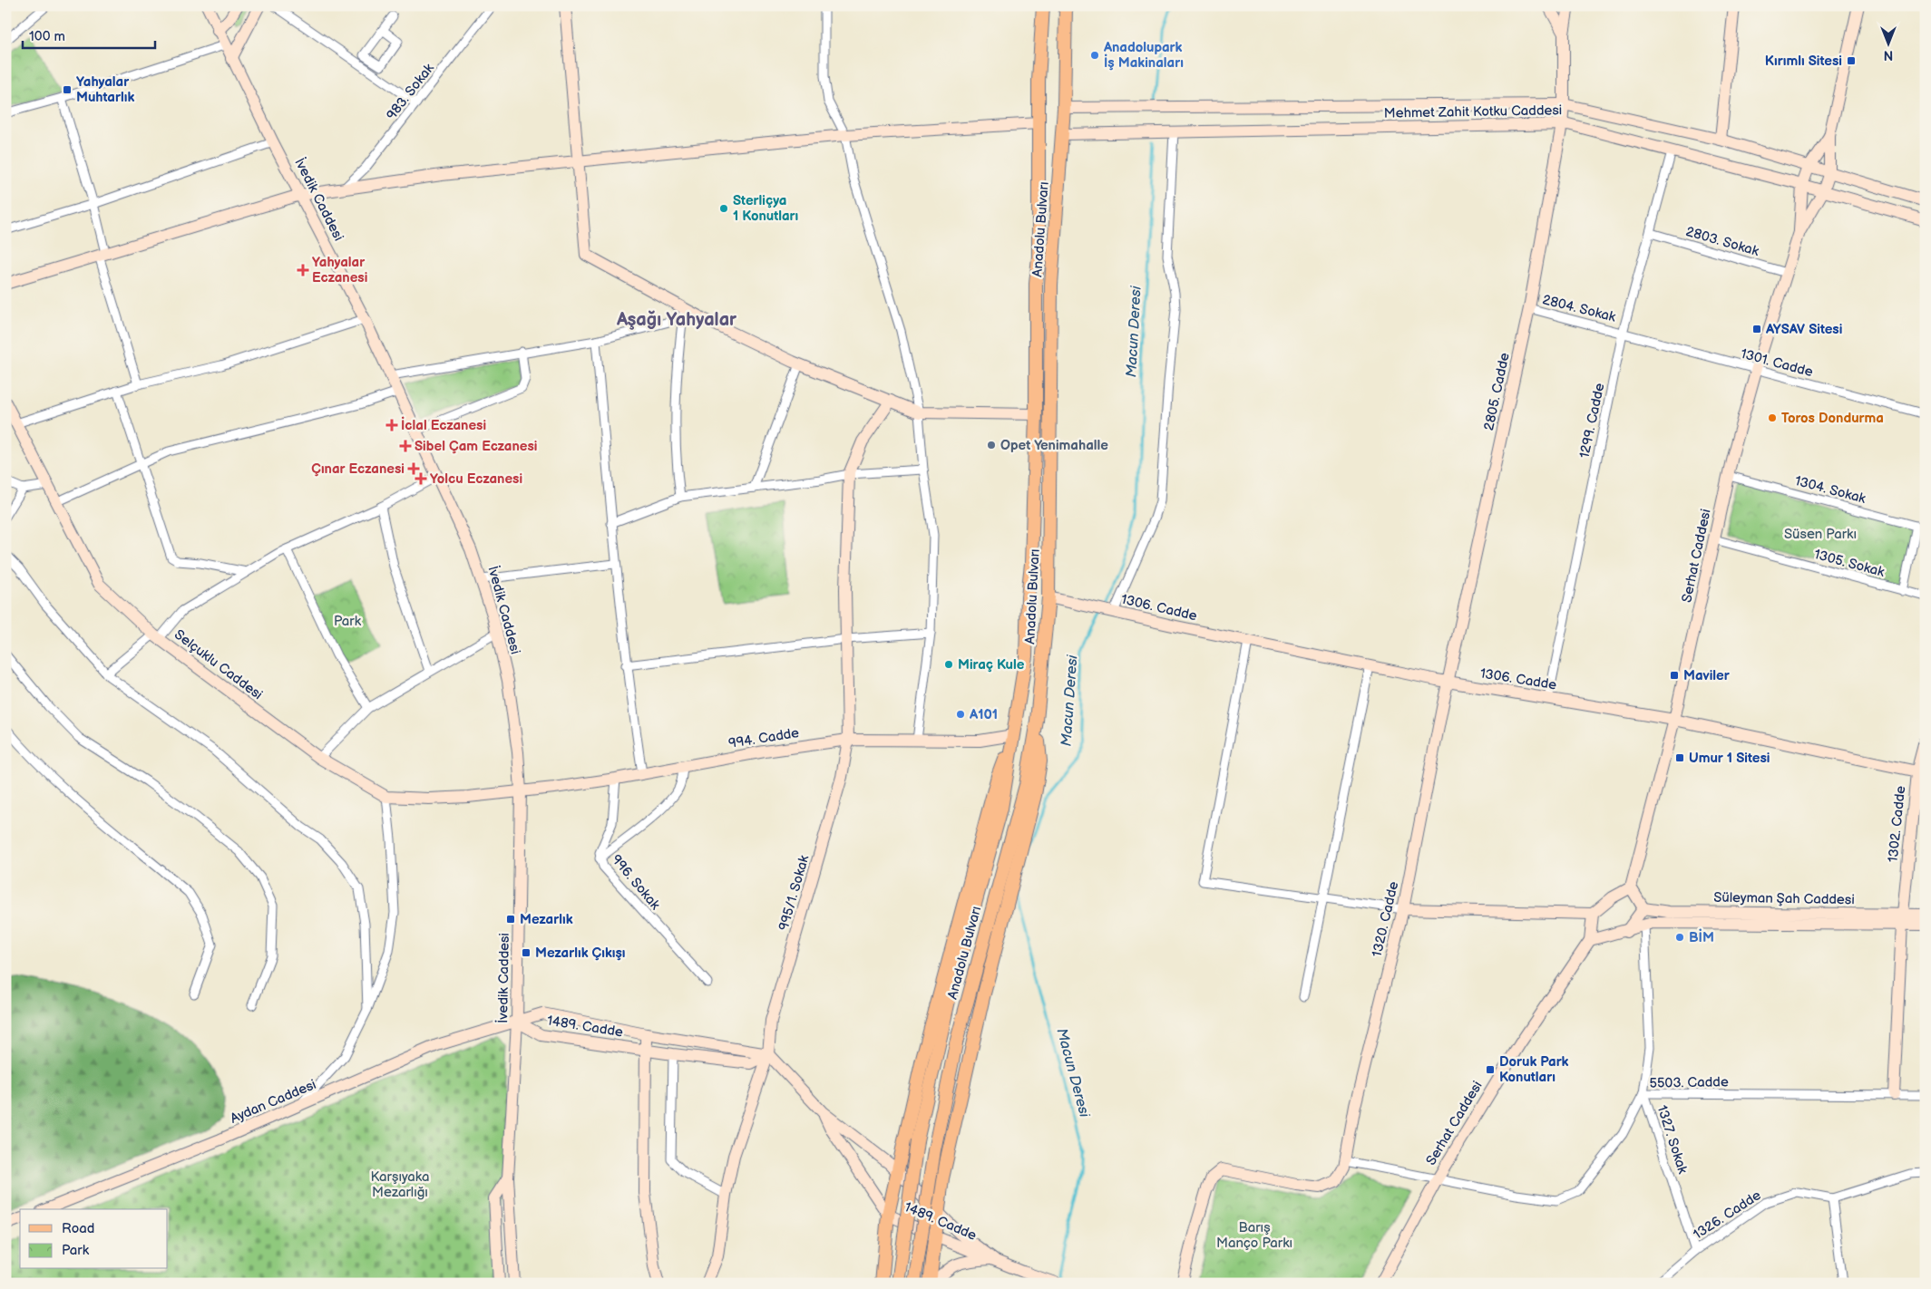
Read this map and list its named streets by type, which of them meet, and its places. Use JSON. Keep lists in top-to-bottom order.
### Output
{
  "streets": {
    "main road": ["Anadolu Bulvarı"],
    "street": [
      "983. Sokak",
      "Mehmet Zahit Kotku Caddesi",
      "İvedik Caddesi",
      "2803. Sokak",
      "2804. Sokak",
      "1301. Cadde",
      "2805. Cadde",
      "1299. Cadde",
      "1304. Sokak",
      "Serhat Caddesi",
      "1305. Sokak",
      "1306. Cadde",
      "Selçuklu Caddesi",
      "994. Cadde",
      "1302. Cadde",
      "996. Sokak",
      "995/1. Sokak",
      "Süleyman Şah Caddesi",
      "1320. Cadde",
      "1489. Cadde",
      "5503. Cadde",
      "Aydan Caddesi",
      "1327. Sokak",
      "1326. Cadde"
    ]
  },
  "crossings": [
    ["Mehmet Zahit Kotku Caddesi", "Anadolu Bulvarı"],
    ["Mehmet Zahit Kotku Caddesi", "2805. Cadde"],
    ["Mehmet Zahit Kotku Caddesi", "1299. Cadde"],
    ["Mehmet Zahit Kotku Caddesi", "Serhat Caddesi"],
    ["İvedik Caddesi", "Selçuklu Caddesi"],
    ["İvedik Caddesi", "994. Cadde"],
    ["İvedik Caddesi", "1489. Cadde"],
    ["İvedik Caddesi", "Aydan Caddesi"],
    ["Anadolu Bulvarı", "1306. Cadde"],
    ["Anadolu Bulvarı", "994. Cadde"],
    ["2803. Sokak", "1299. Cadde"],
    ["2803. Sokak", "Serhat Caddesi"],
    ["2804. Sokak", "1301. Cadde"],
    ["2804. Sokak", "2805. Cadde"],
    ["2804. Sokak", "1299. Cadde"],
    ["1301. Cadde", "1299. Cadde"],
    ["1301. Cadde", "Serhat Caddesi"],
    ["2805. Cadde", "1306. Cadde"],
    ["2805. Cadde", "1320. Cadde"],
    ["1299. Cadde", "1306. Cadde"],
    ["1304. Sokak", "Serhat Caddesi"],
    ["Serhat Caddesi", "1305. Sokak"],
    ["Serhat Caddesi", "1306. Cadde"],
    ["Serhat Caddesi", "5503. Cadde"],
    ["1306. Cadde", "1302. Cadde"],
    ["1306. Cadde", "1320. Cadde"],
    ["Selçuklu Caddesi", "994. Cadde"],
    ["994. Cadde", "996. Sokak"],
    ["994. Cadde", "995/1. Sokak"],
    ["1302. Cadde", "Süleyman Şah Caddesi"],
    ["1302. Cadde", "5503. Cadde"],
    ["995/1. Sokak", "1489. Cadde"],
    ["Süleyman Şah Caddesi", "1327. Sokak"],
    ["1320. Cadde", "5503. Cadde"],
    ["1489. Cadde", "Aydan Caddesi"],
    ["5503. Cadde", "1327. Sokak"],
    ["1327. Sokak", "1326. Cadde"]
  ],
  "districts": ["Aşağı Yahyalar"],
  "water": ["Macun Deresi"],
  "parks": [
    "Süsen Parkı",
    "Park",
    "Karşıyaka Mezarlığı",
    "Barış Manço Parkı"
  ],
  "places": {
    "other": [
      "Anadolupark İş Makinaları",
      "Sterliçya 1 Konutları",
      "Toros Dondurma",
      "Opet Yenimahalle",
      "Miraç Kule",
      "A101",
      "BİM"
    ],
    "transit": [
      "Kırımlı Sitesi",
      "Yahyalar Muhtarlık",
      "AYSAV Sitesi",
      "Maviler",
      "Umur 1 Sitesi",
      "Mezarlık",
      "Mezarlık Çıkışı",
      "Doruk Park Konutları"
    ],
    "health": [
      "Yahyalar Eczanesi",
      "İclal Eczanesi",
      "Sibel Çam Eczanesi",
      "Çınar Eczanesi",
      "Yolcu Eczanesi"
    ]
  },
  "legend": ["Road", "Park"],
  "scale_bar": "100 m",
  "north": "bottom"
}
